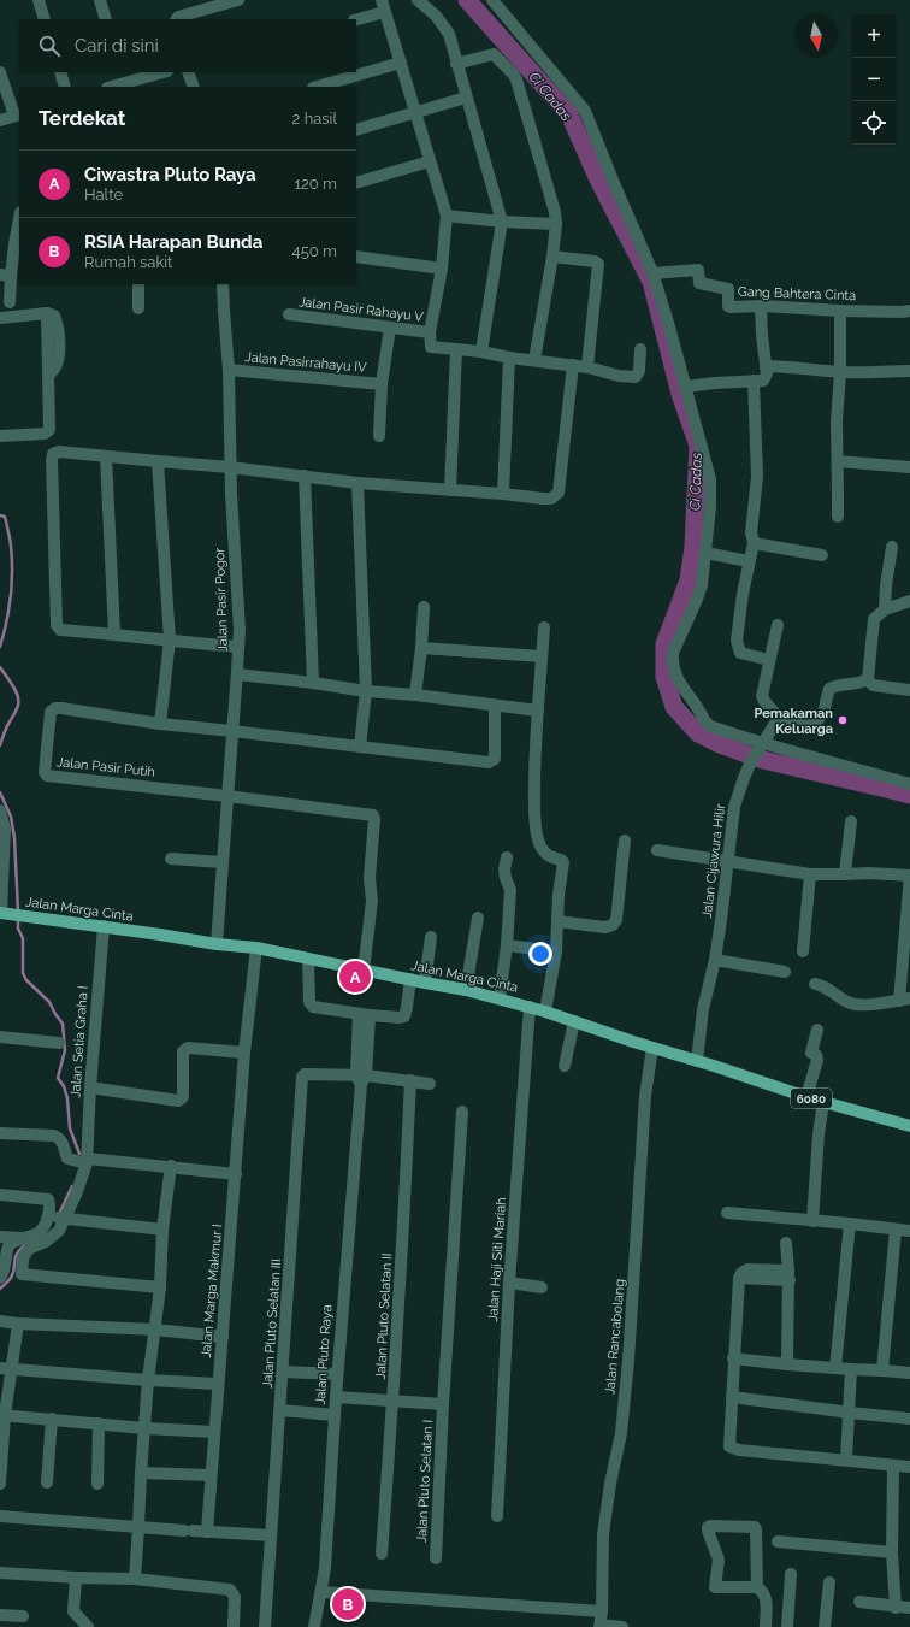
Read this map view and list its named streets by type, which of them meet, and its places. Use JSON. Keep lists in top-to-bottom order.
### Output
{
  "streets": {
    "main road": ["Jalan Marga Cinta", "6080"],
    "street": [
      "Gang Bahtera Cinta",
      "Jalan Pasir Rahayu V",
      "Jalan Pasirrahayu IV",
      "Jalan Pasir Pogor",
      "Jalan Pasir Putih",
      "Jalan Cijawura Hilir",
      "Jalan Setia Graha I",
      "Jalan Haji Siti Mariah",
      "Jalan Marga Makmur I",
      "Jalan Pluto Selatan II",
      "Jalan Pluto Selatan III",
      "Jalan Rancabolang",
      "Jalan Pluto Raya",
      "Jalan Pluto Selatan I"
    ]
  },
  "crossings": [
    ["Jalan Pasir Rahayu V", "Jalan Pasirrahayu IV"],
    ["Jalan Pasirrahayu IV", "Jalan Pasir Pogor"],
    ["Jalan Pasir Pogor", "Jalan Pasir Putih"],
    ["Jalan Pasir Pogor", "Jalan Marga Cinta"],
    ["Jalan Cijawura Hilir", "Jalan Marga Cinta"],
    ["Jalan Marga Cinta", "Jalan Setia Graha I"],
    ["Jalan Marga Cinta", "Jalan Haji Siti Mariah"],
    ["Jalan Marga Cinta", "Jalan Marga Makmur I"],
    ["Jalan Marga Cinta", "Jalan Rancabolang"],
    ["Jalan Pluto Selatan III", "Jalan Pluto Raya"]
  ],
  "water": ["Ci Cadas"],
  "places": ["Pemakaman Keluarga"],
  "north": "bottom",
  "page": {
    "map_buttons": ["+", "−"],
    "search": "Cari di sini",
    "heading": ["Terdekat", "2 hasil"],
    "list": [
      {
        "mark": "A",
        "name": "Ciwastra Pluto Raya",
        "note": "Halte",
        "value": "120 m"
      },
      {
        "mark": "B",
        "name": "RSIA Harapan Bunda",
        "note": "Rumah sakit",
        "value": "450 m"
      }
    ],
    "pins": ["A", "B"]
  }
}
